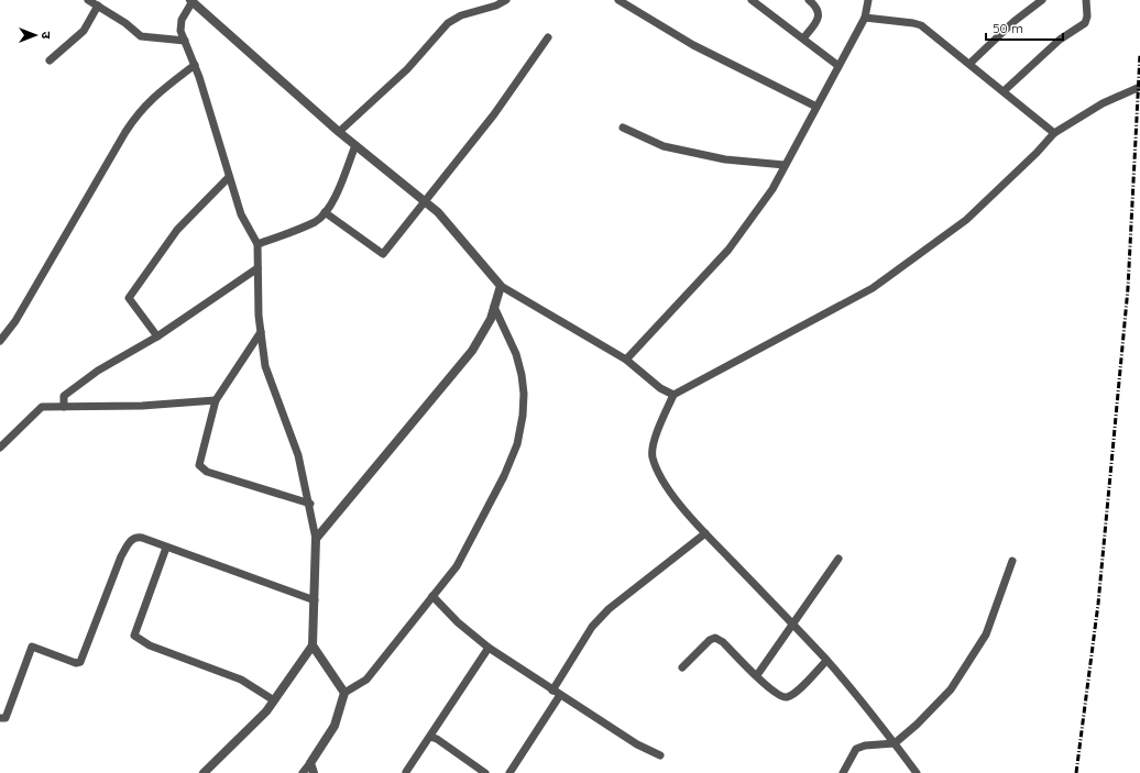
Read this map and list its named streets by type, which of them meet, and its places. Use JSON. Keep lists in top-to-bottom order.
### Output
{
  "scale_bar": "50 m",
  "north": "right"
}
